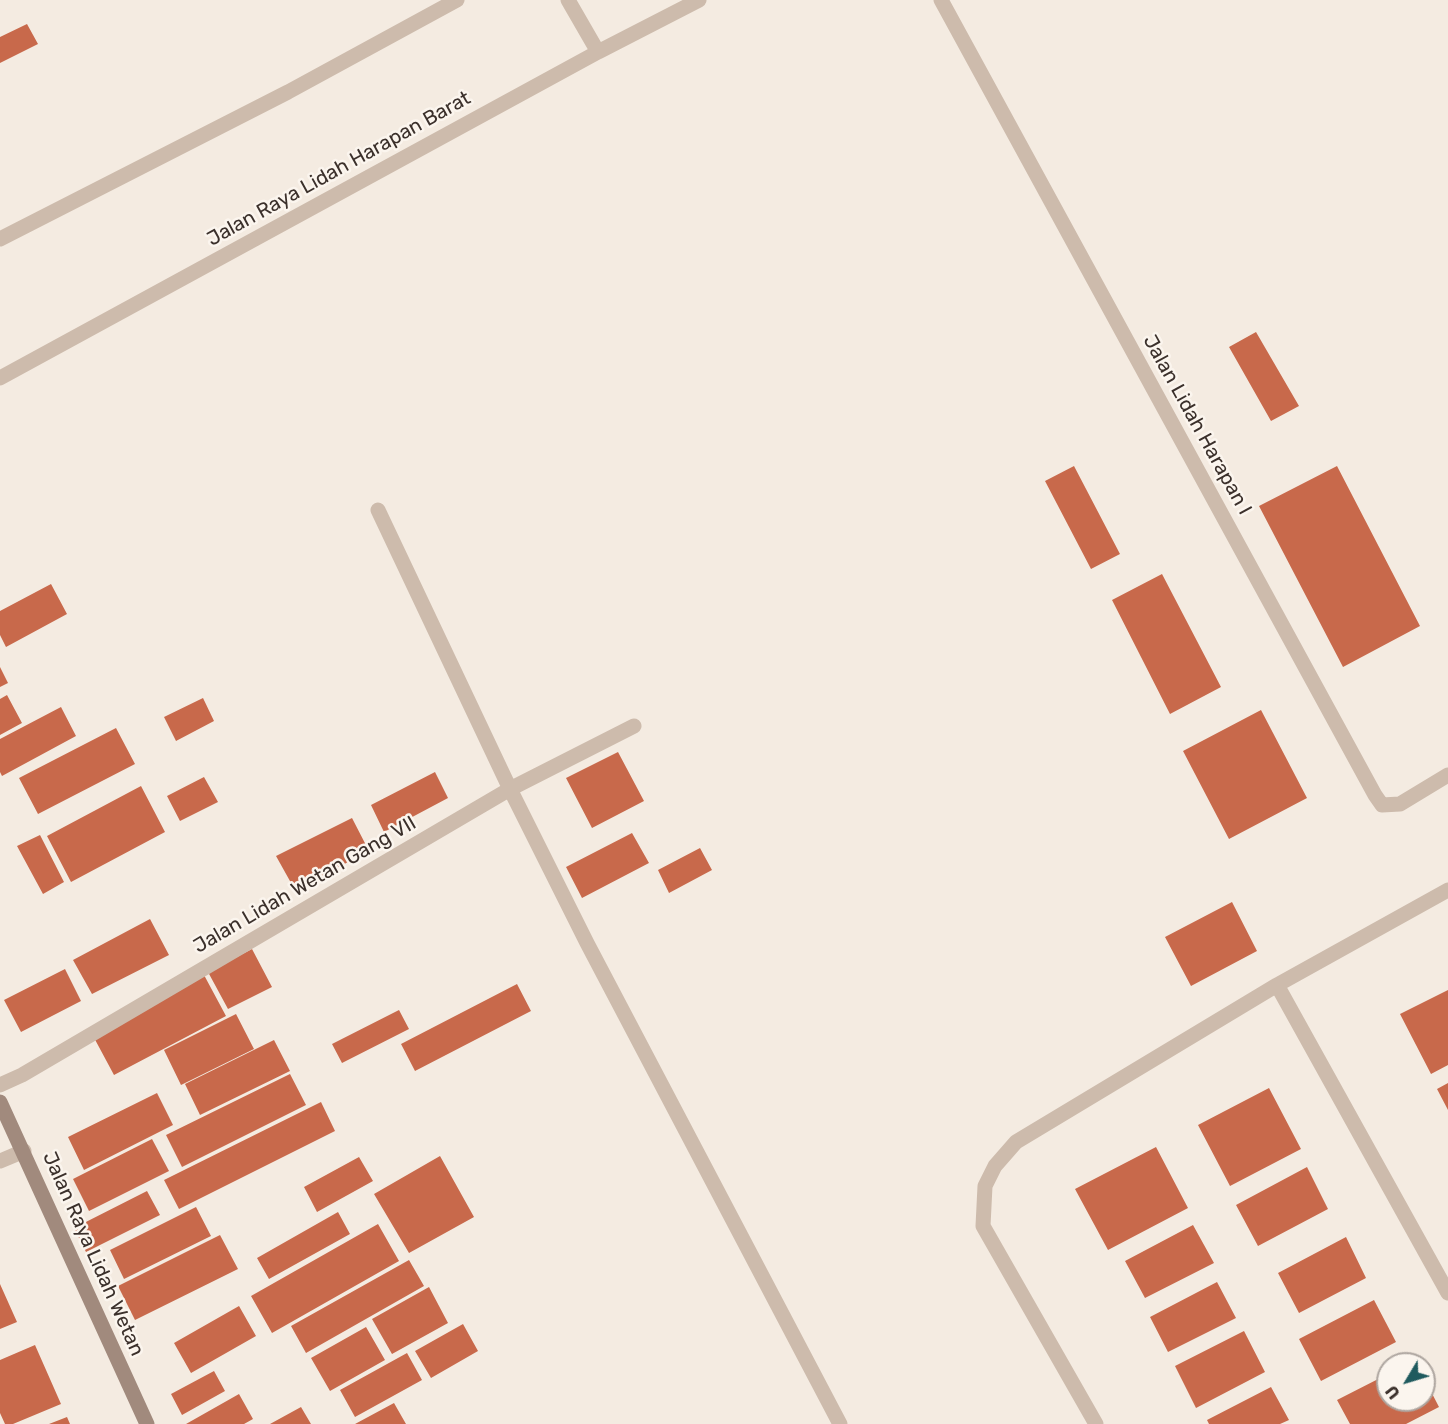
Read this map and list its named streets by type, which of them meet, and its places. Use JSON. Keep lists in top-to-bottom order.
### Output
{
  "streets": {
    "main road": ["Jalan Raya Lidah Wetan"],
    "street": ["Jalan Raya Lidah Harapan Barat", "Jalan Lidah Harapan I", "Jalan Lidah Wetan Gang VII"]
  },
  "north": "bottom left"
}
